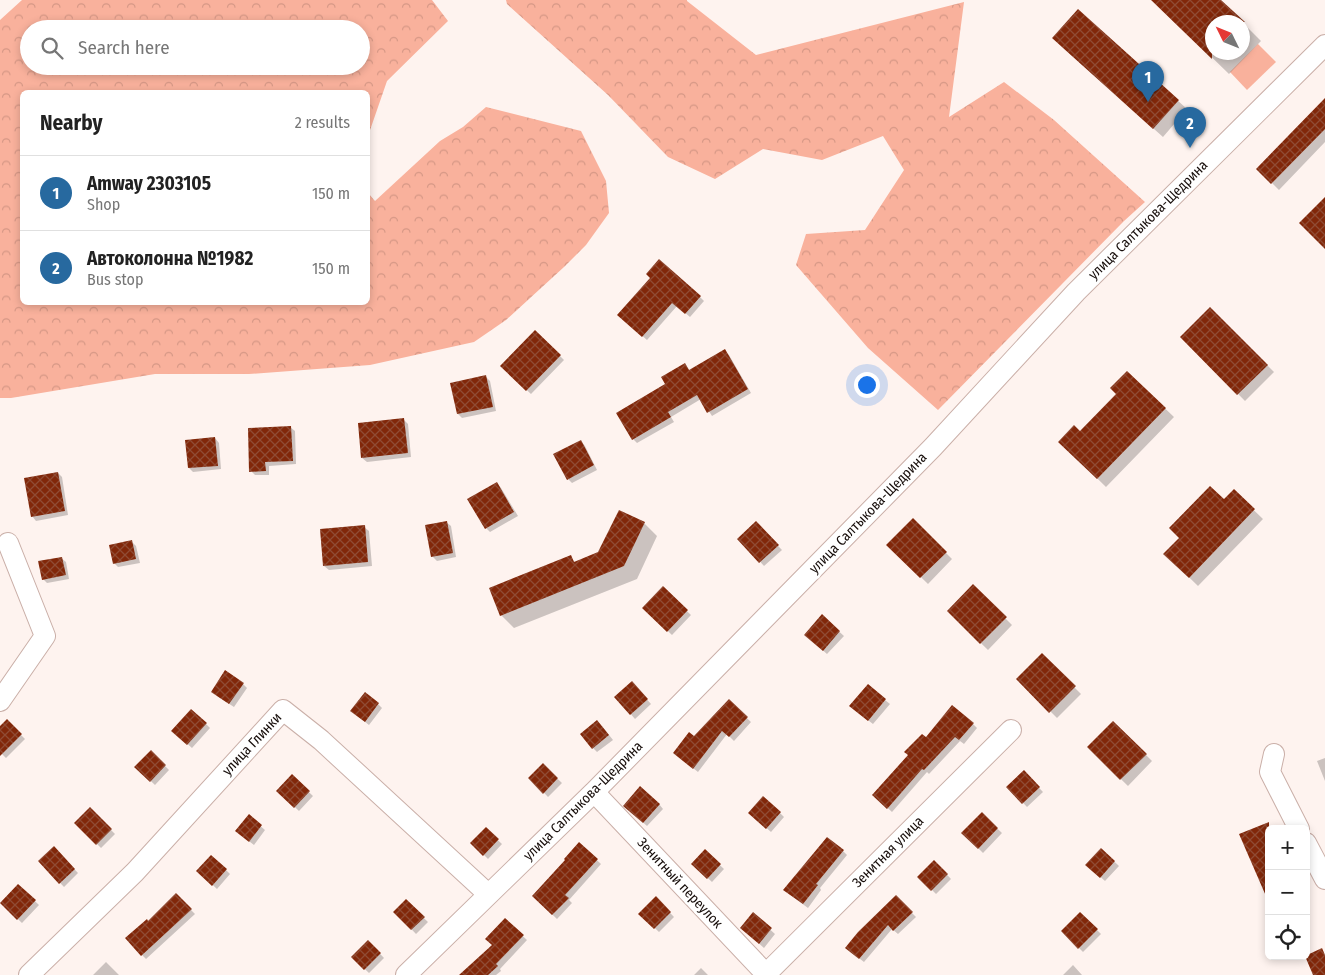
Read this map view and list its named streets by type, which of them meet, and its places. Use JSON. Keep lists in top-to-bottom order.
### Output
{
  "streets": {
    "street": [
      "улица Салтыкова-Щедрина",
      "улица Глинки",
      "Зенитная улица",
      "Зенитный переулок"
    ]
  },
  "crossings": [
    ["улица Салтыкова-Щедрина", "улица Глинки"],
    ["улица Салтыкова-Щедрина", "Зенитный переулок"],
    ["Зенитная улица", "Зенитный переулок"]
  ],
  "north": "top left",
  "page": {
    "search": "Search here",
    "pins": ["1", "2"],
    "heading": ["Nearby", "2 results"],
    "list": [
      {
        "mark": "1",
        "name": "Amway 2303105",
        "note": "Shop",
        "value": "150 m"
      },
      {
        "mark": "2",
        "name": "Автоколонна №1982",
        "note": "Bus stop",
        "value": "150 m"
      }
    ],
    "map_buttons": ["+", "−"]
  }
}
